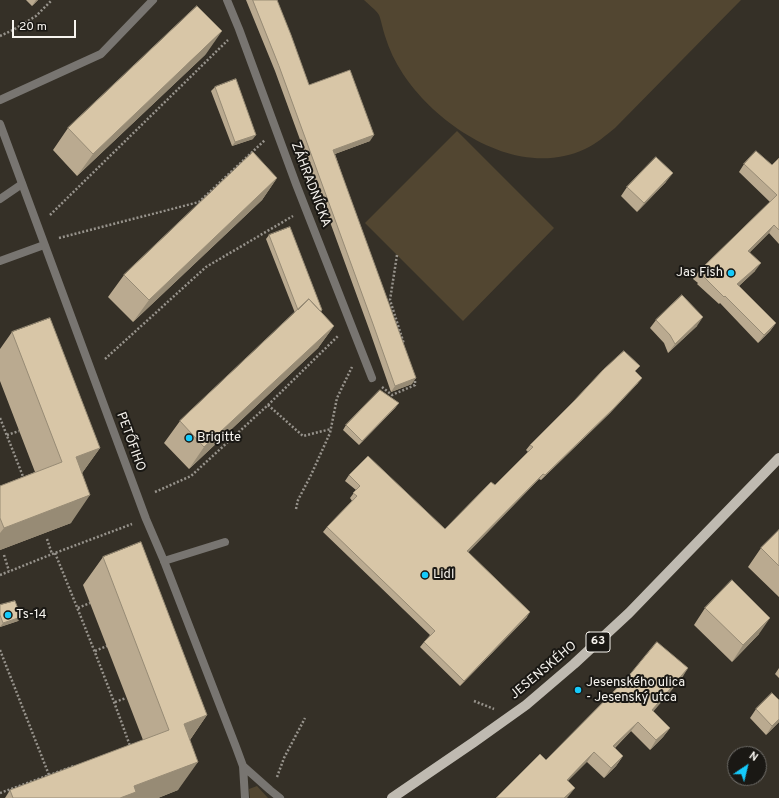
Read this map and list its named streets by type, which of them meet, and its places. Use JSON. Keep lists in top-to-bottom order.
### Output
{
  "streets": {
    "main road": ["63", "JESENSKÉHO"],
    "street": ["ZÁHRADNÍCKA", "PETŐFIHO"]
  },
  "places": [
    "Jas Fish",
    "Brigitte",
    "Lidl",
    "Ts-14",
    "Jesenského ulica - Jesenský utca"
  ],
  "scale_bar": "20 m",
  "north": "top right"
}
